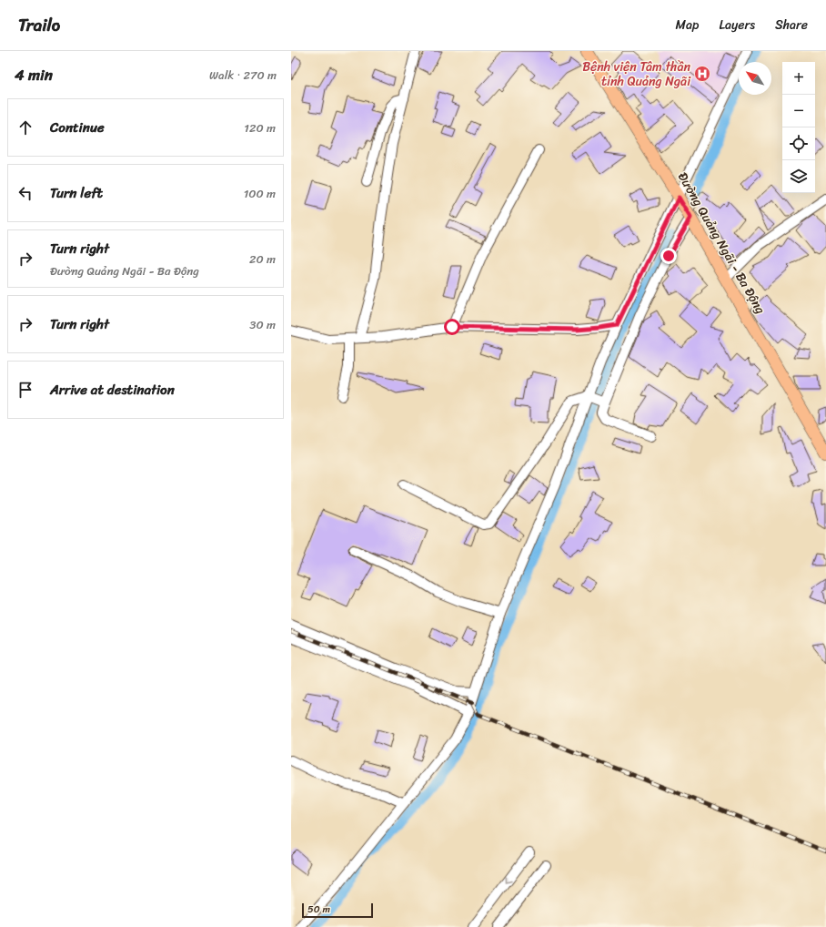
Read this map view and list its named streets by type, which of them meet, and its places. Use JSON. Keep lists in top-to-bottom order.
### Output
{
  "streets": {
    "main road": ["Đường Quảng Ngãi - Ba Động"]
  },
  "places": {
    "hospital": ["Bệnh viện Tâm thần tỉnh Quảng Ngãi"]
  },
  "scale_bar": "50 m",
  "north": "top left",
  "page": {
    "header": "Trailo",
    "nav": ["Map", "Layers", "Share"],
    "heading": ["4 min", "Walk · 270 m"],
    "map_buttons": ["+", "−"],
    "list": [
      ["Continue", "120 m"],
      ["Turn left", "100 m"],
      ["Turn right", "Đường Quảng Ngãi - Ba Động", "20 m"],
      ["Turn right", "30 m"],
      "Arrive at destination"
    ],
    "scale": "50 m"
  }
}
